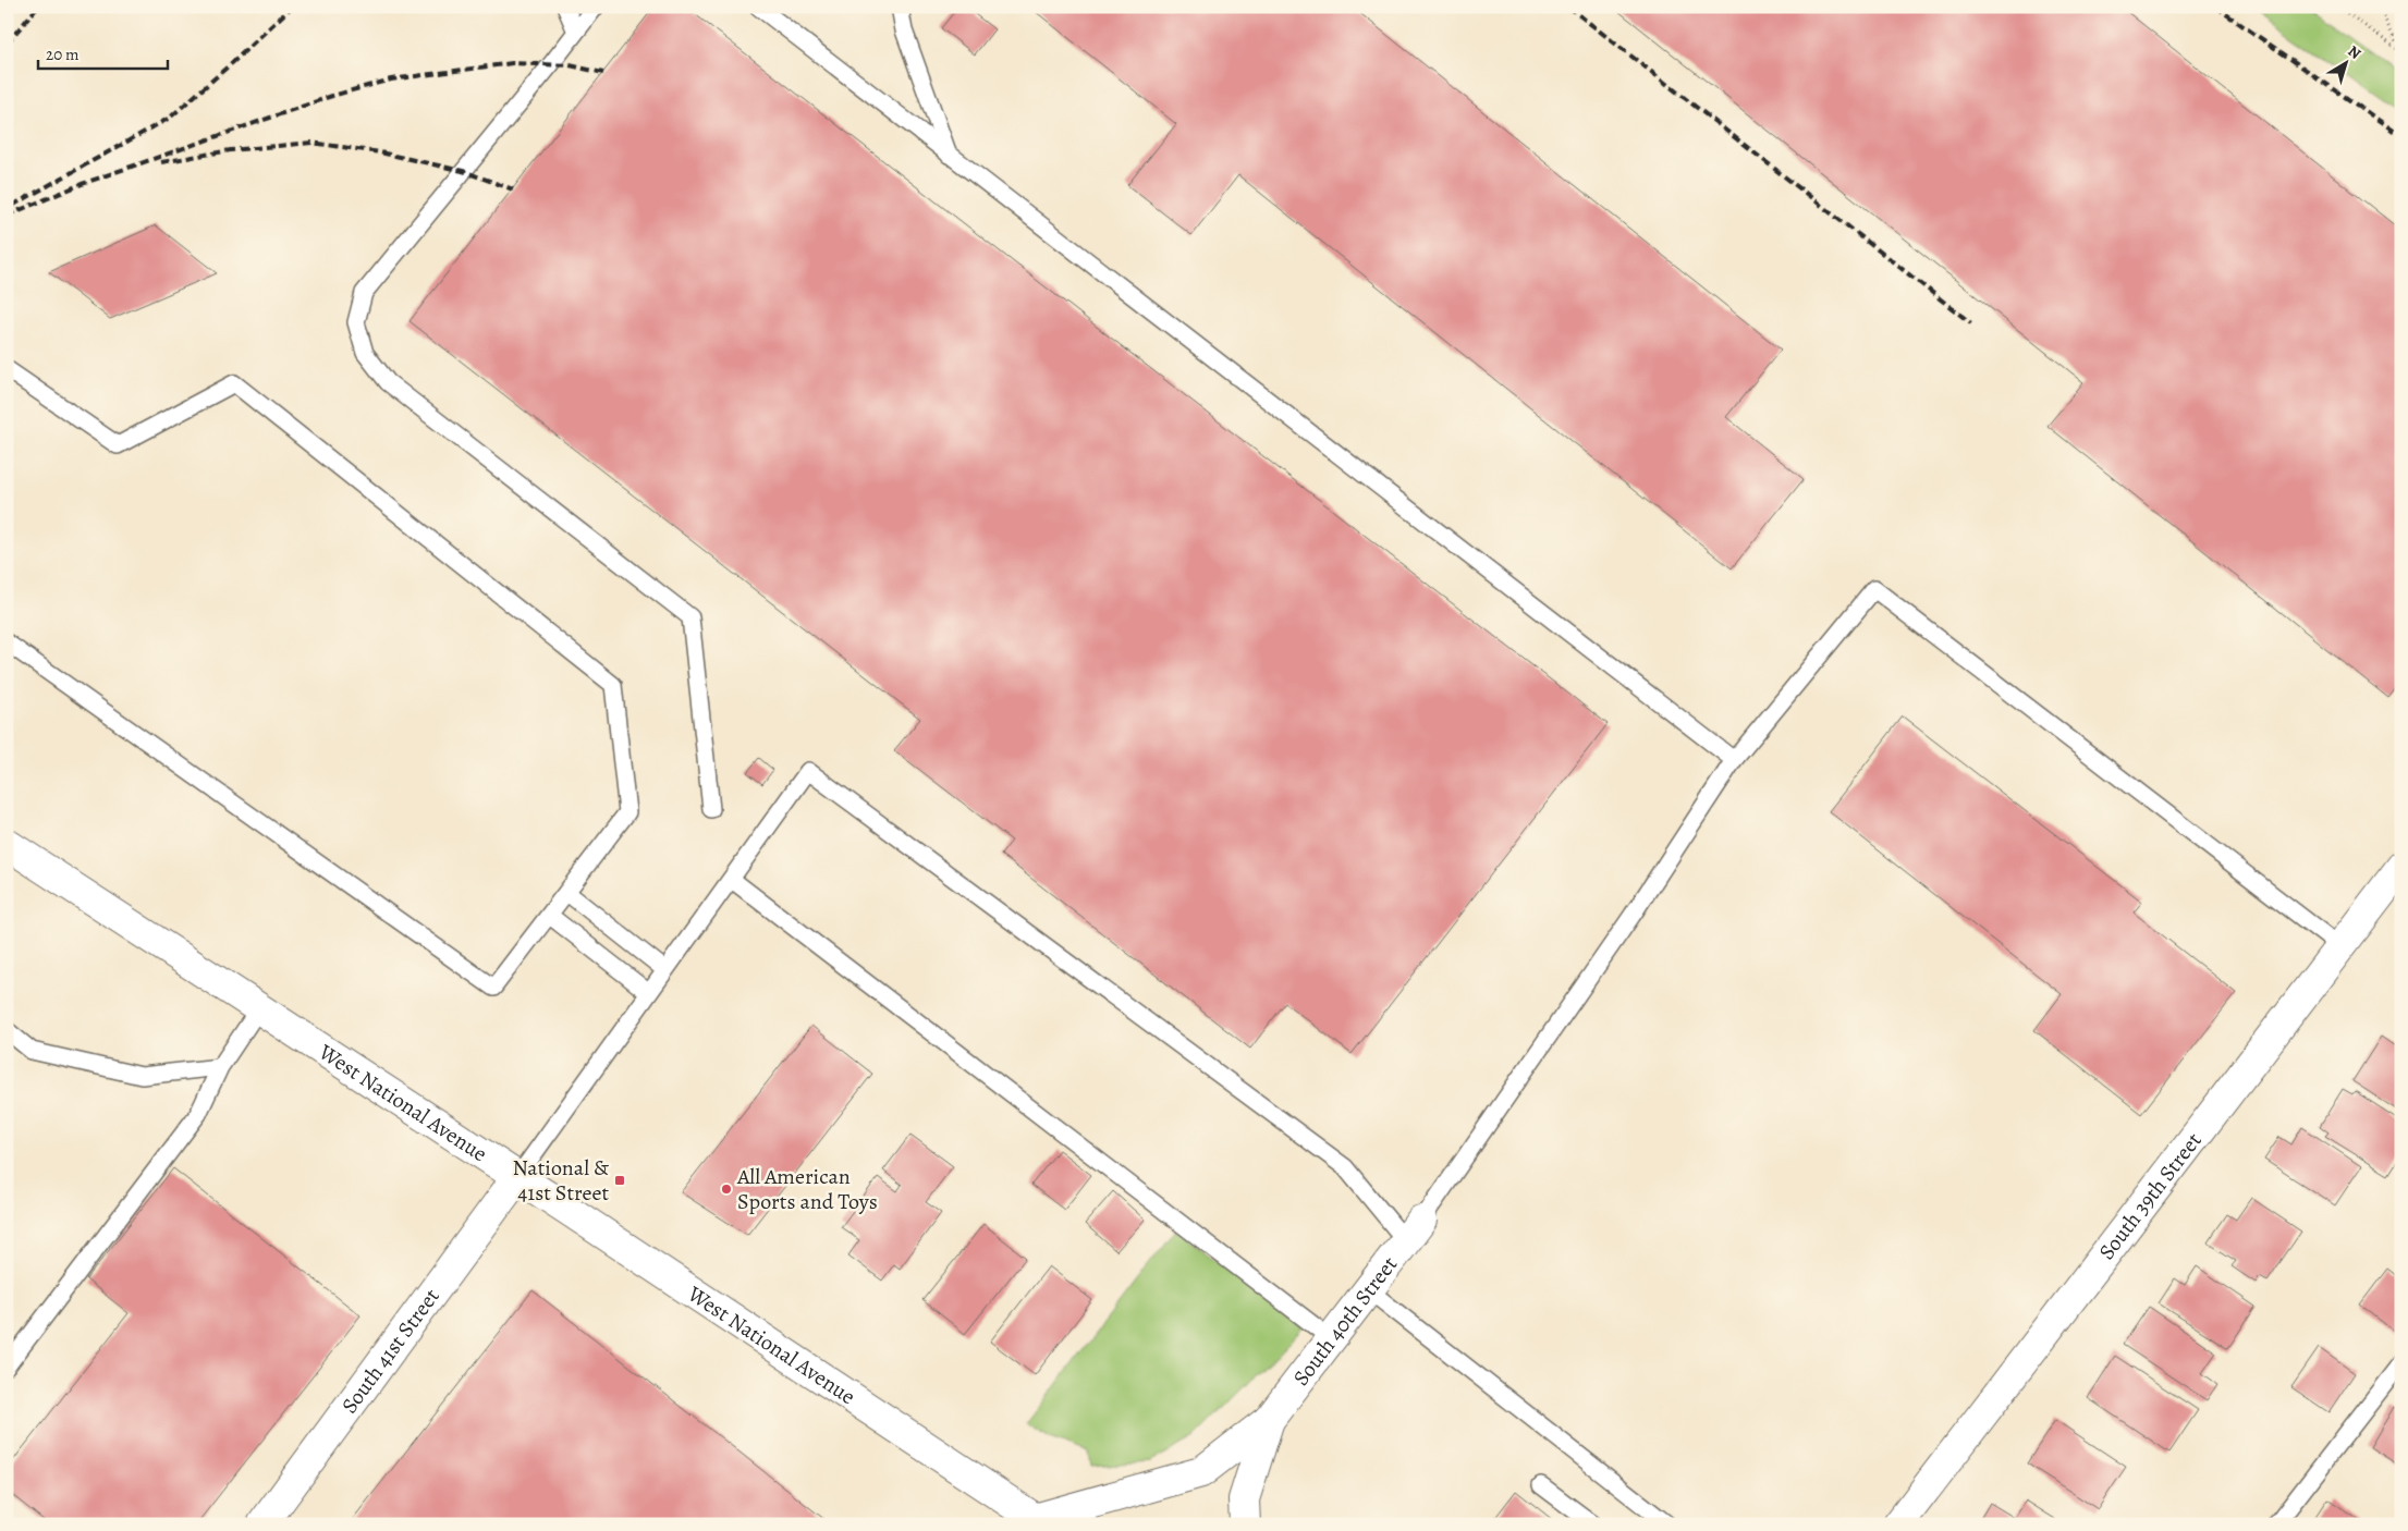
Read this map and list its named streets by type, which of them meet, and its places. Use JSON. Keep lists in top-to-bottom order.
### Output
{
  "streets": {
    "street": [
      "West National Avenue",
      "South 39th Street",
      "South 40th Street",
      "South 41st Street"
    ]
  },
  "crossings": [
    ["West National Avenue", "South 40th Street"],
    ["West National Avenue", "South 41st Street"]
  ],
  "places": {
    "transit": ["National & 41st Street"],
    "other": ["All American Sports and Toys"]
  },
  "scale_bar": "20 m",
  "north": "top right"
}
